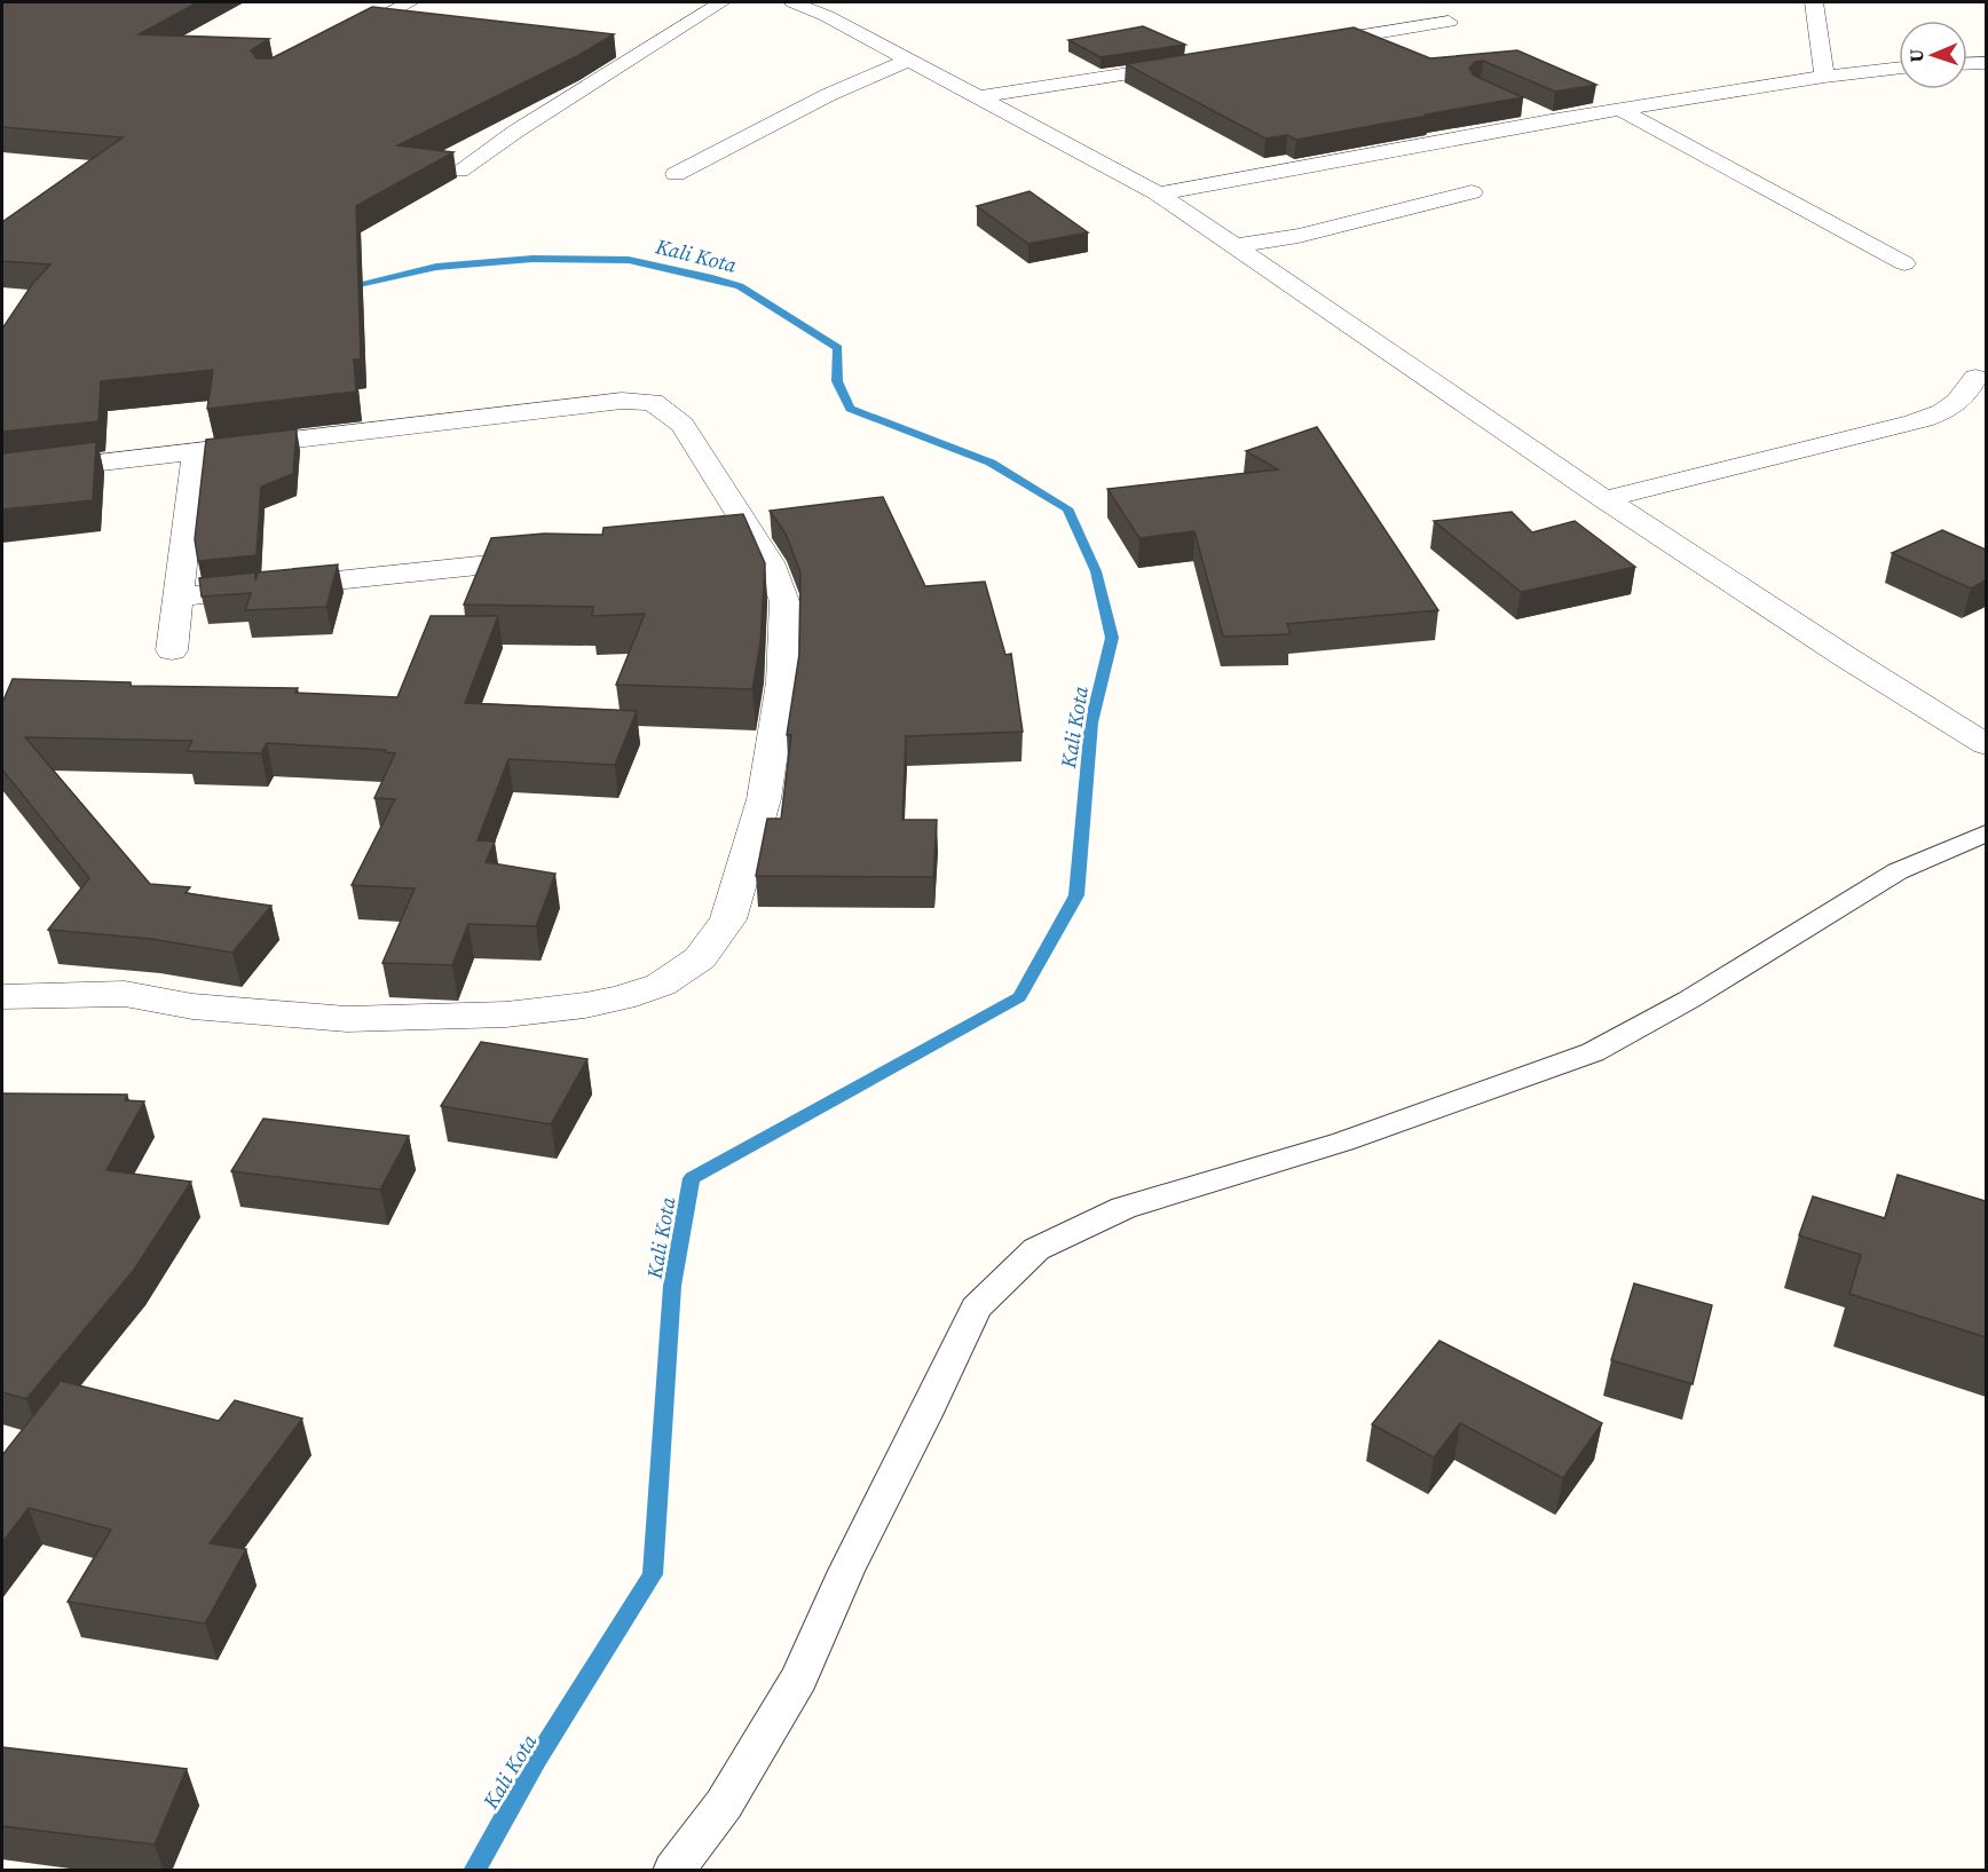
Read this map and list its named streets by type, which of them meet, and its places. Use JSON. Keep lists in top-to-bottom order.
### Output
{
  "water": ["Kali Kota"],
  "north": "left"
}
